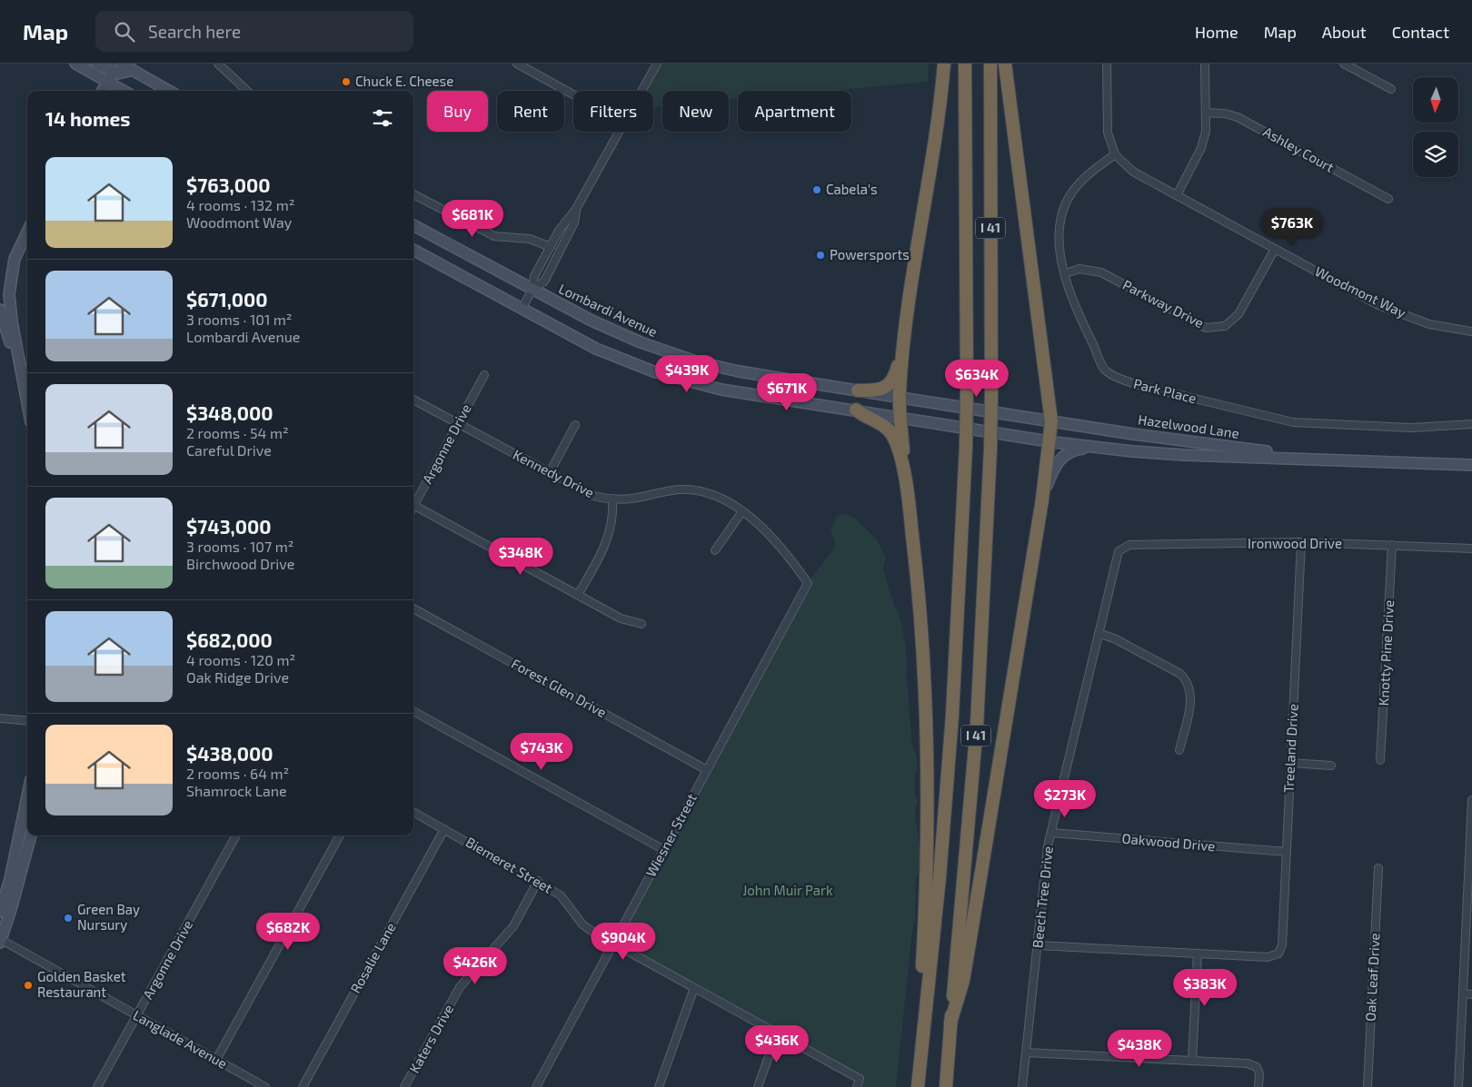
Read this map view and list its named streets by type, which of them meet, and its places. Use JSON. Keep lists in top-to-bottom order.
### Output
{
  "streets": {
    "highway": ["I 41"],
    "main road": ["Lombardi Avenue", "Hazelwood Lane"],
    "street": [
      "Ashley Court",
      "Woodmont Way",
      "Parkway Drive",
      "Park Place",
      "Argonne Drive",
      "Kennedy Drive",
      "Ironwood Drive",
      "Knotty Pine Drive",
      "Forest Glen Drive",
      "Treeland Drive",
      "Wiesner Street",
      "Oakwood Drive",
      "Biemeret Street",
      "Beech Tree Drive",
      "Rosalie Lane",
      "Oak Leaf Drive",
      "Katers Drive",
      "Langlade Avenue"
    ]
  },
  "crossings": [
    ["Woodmont Way", "Parkway Drive"],
    ["Woodmont Way", "Park Place"],
    ["Parkway Drive", "Park Place"],
    ["Lombardi Avenue", "Hazelwood Lane"],
    ["Argonne Drive", "Kennedy Drive"],
    ["Argonne Drive", "Langlade Avenue"],
    ["Kennedy Drive", "Wiesner Street"],
    ["Ironwood Drive", "Knotty Pine Drive"],
    ["Ironwood Drive", "Treeland Drive"],
    ["Ironwood Drive", "Beech Tree Drive"],
    ["Forest Glen Drive", "Wiesner Street"],
    ["Treeland Drive", "Oakwood Drive"],
    ["Wiesner Street", "Biemeret Street"],
    ["Oakwood Drive", "Beech Tree Drive"],
    ["Biemeret Street", "Rosalie Lane"],
    ["Biemeret Street", "Katers Drive"]
  ],
  "parks": ["John Muir Park"],
  "places": [
    "Chuck E. Cheese",
    "Cabela's",
    "Powersports",
    "Green Bay Nursury",
    "Golden Basket Restaurant"
  ],
  "north": "bottom",
  "page": {
    "header": "Map",
    "search": "Search here",
    "nav": [
      "Home",
      "Map",
      "About",
      "Contact"
    ],
    "chip": [
      "Buy",
      "Rent",
      "Filters",
      "New",
      "Apartment"
    ],
    "heading": "14 homes",
    "list": [
      {
        "name": "$763,000",
        "note": "4 rooms · 132 m² · Woodmont Way"
      },
      {
        "name": "$671,000",
        "note": "3 rooms · 101 m² · Lombardi Avenue"
      },
      {
        "name": "$348,000",
        "note": "2 rooms · 54 m² · Careful Drive"
      },
      {
        "name": "$743,000",
        "note": "3 rooms · 107 m² · Birchwood Drive"
      },
      {
        "name": "$682,000",
        "note": "4 rooms · 120 m² · Oak Ridge Drive"
      },
      {
        "name": "$438,000",
        "note": "2 rooms · 64 m² · Shamrock Lane"
      }
    ],
    "price": [
      "$681K",
      "$763K",
      "$439K",
      "$634K",
      "$671K",
      "$348K",
      "$743K",
      "$273K",
      "$682K",
      "$904K",
      "$426K",
      "$383K",
      "$436K",
      "$438K"
    ]
  }
}
